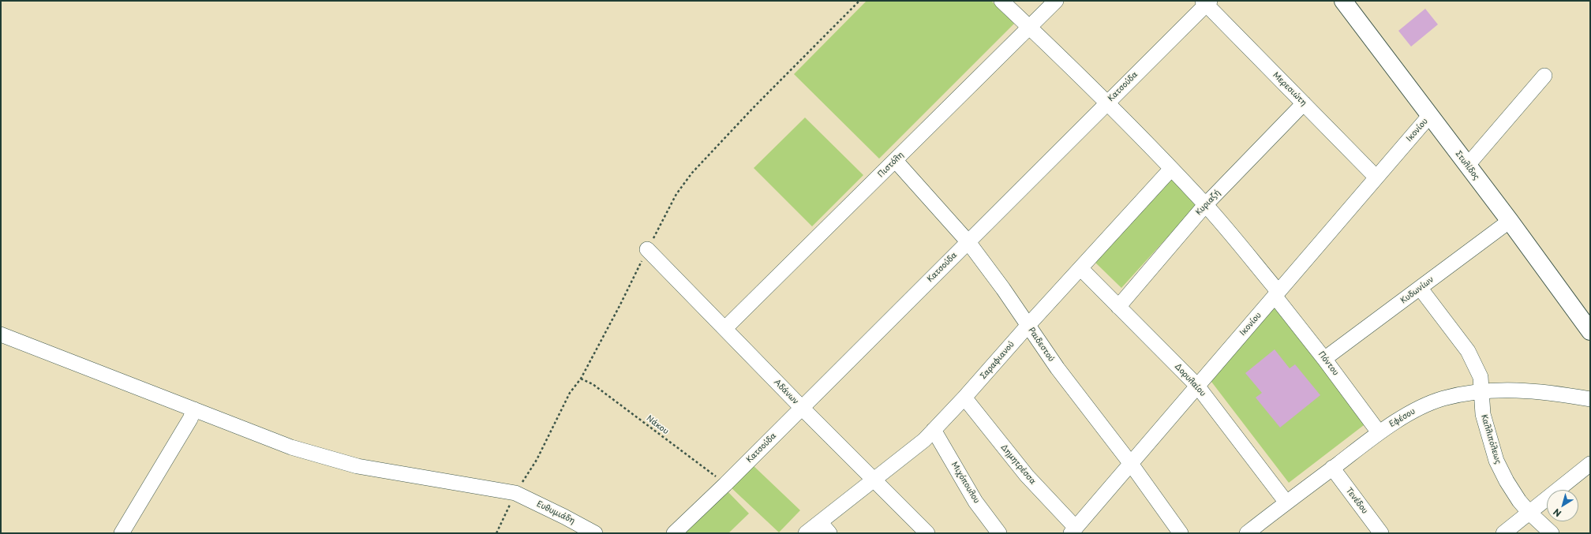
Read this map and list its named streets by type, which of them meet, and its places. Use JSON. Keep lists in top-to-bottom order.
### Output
{
  "streets": {
    "main road": ["Στυλίδος"],
    "street": [
      "Κατσούδα",
      "Μερεσιώτη",
      "Ικονίου",
      "Πιστόλη",
      "Κυριαζή",
      "Κυδωνίων",
      "Ραιδεστού",
      "Σαραφιανού",
      "Πόντου",
      "Δορυλαίου",
      "Αδάνων",
      "Εφέσου",
      "Καλλιπόλεως",
      "Δημητρέσσα",
      "Μιχόπουλου",
      "Τενέδου",
      "Ευθυμιάδη"
    ],
    "path": ["Νάκου"]
  },
  "crossings": [
    ["Κατσούδα", "Μερεσιώτη"],
    ["Κατσούδα", "Ραιδεστού"],
    ["Κατσούδα", "Πόντου"],
    ["Κατσούδα", "Αδάνων"],
    ["Κατσούδα", "Νάκου"],
    ["Μερεσιώτη", "Ικονίου"],
    ["Μερεσιώτη", "Κυριαζή"],
    ["Ικονίου", "Στυλίδος"],
    ["Ικονίου", "Ραιδεστού"],
    ["Ικονίου", "Πόντου"],
    ["Ικονίου", "Δορυλαίου"],
    ["Ικονίου", "Δημητρέσσα"],
    ["Πιστόλη", "Ραιδεστού"],
    ["Πιστόλη", "Πόντου"],
    ["Πιστόλη", "Αδάνων"],
    ["Στυλίδος", "Κυδωνίων"],
    ["Κυριαζή", "Πόντου"],
    ["Κυριαζή", "Δορυλαίου"],
    ["Κυδωνίων", "Πόντου"],
    ["Κυδωνίων", "Καλλιπόλεως"],
    ["Ραιδεστού", "Σαραφιανού"],
    ["Σαραφιανού", "Πόντου"],
    ["Σαραφιανού", "Δορυλαίου"],
    ["Σαραφιανού", "Αδάνων"],
    ["Σαραφιανού", "Δημητρέσσα"],
    ["Σαραφιανού", "Μιχόπουλου"],
    ["Πόντου", "Εφέσου"],
    ["Δορυλαίου", "Εφέσου"],
    ["Εφέσου", "Καλλιπόλεως"],
    ["Εφέσου", "Τενέδου"]
  ],
  "north": "bottom left"
}
